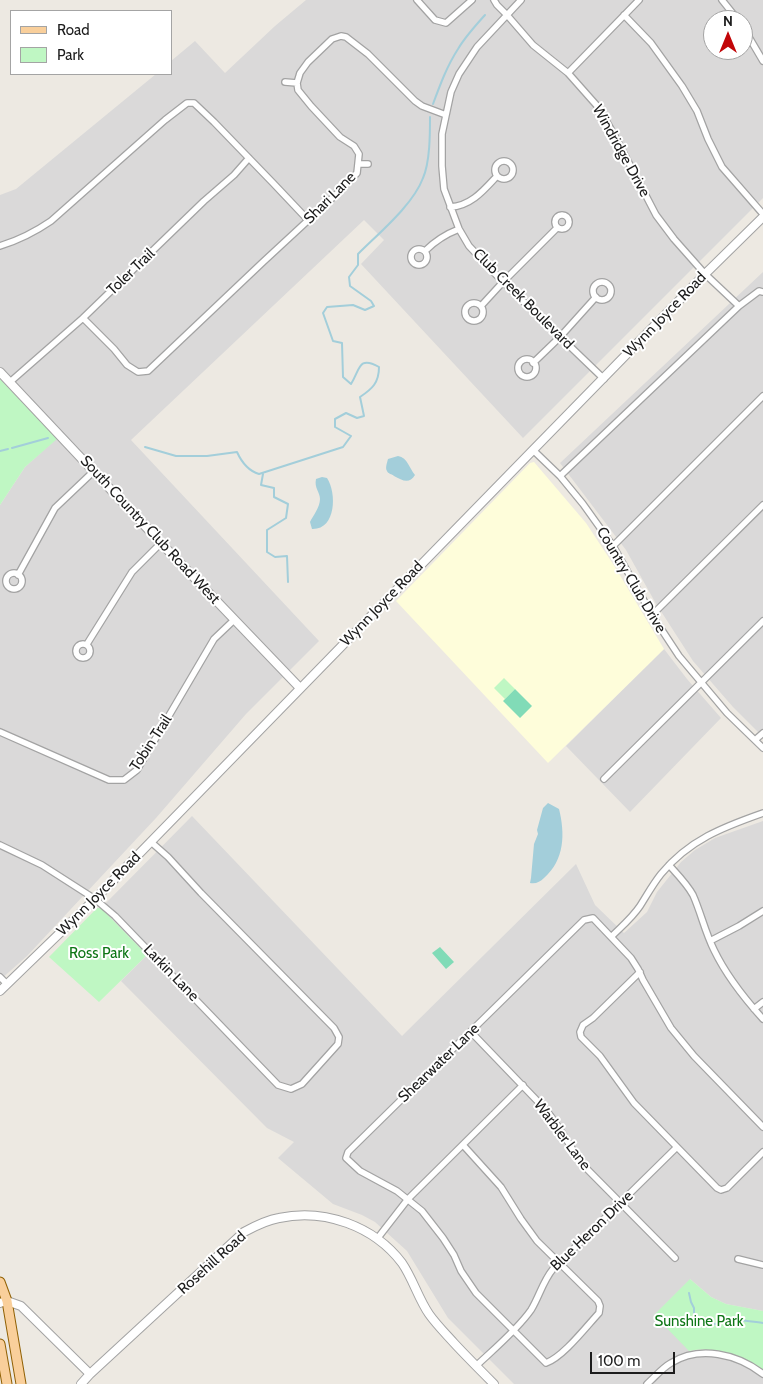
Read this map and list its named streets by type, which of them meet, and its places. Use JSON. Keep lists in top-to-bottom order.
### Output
{
  "streets": {
    "street": [
      "Windridge Drive",
      "Shari Lane",
      "Toler Trail",
      "Club Creek Boulevard",
      "Wynn Joyce Road",
      "South Country Club Road West",
      "Country Club Drive",
      "Tobin Trail",
      "Larkin Lane",
      "Shearwater Lane",
      "Warbler Lane",
      "Blue Heron Drive",
      "Rosehill Road"
    ]
  },
  "crossings": [
    ["Windridge Drive", "Club Creek Boulevard"],
    ["Windridge Drive", "Wynn Joyce Road"],
    ["Shari Lane", "Toler Trail"],
    ["Toler Trail", "South Country Club Road West"],
    ["Club Creek Boulevard", "Wynn Joyce Road"],
    ["Wynn Joyce Road", "South Country Club Road West"],
    ["Wynn Joyce Road", "Country Club Drive"],
    ["Wynn Joyce Road", "Larkin Lane"],
    ["South Country Club Road West", "Tobin Trail"],
    ["Shearwater Lane", "Warbler Lane"],
    ["Warbler Lane", "Blue Heron Drive"],
    ["Blue Heron Drive", "Rosehill Road"]
  ],
  "parks": ["Ross Park", "Sunshine Park"],
  "legend": ["Road", "Park"],
  "scale_bar": "100 m",
  "north": "top"
}
